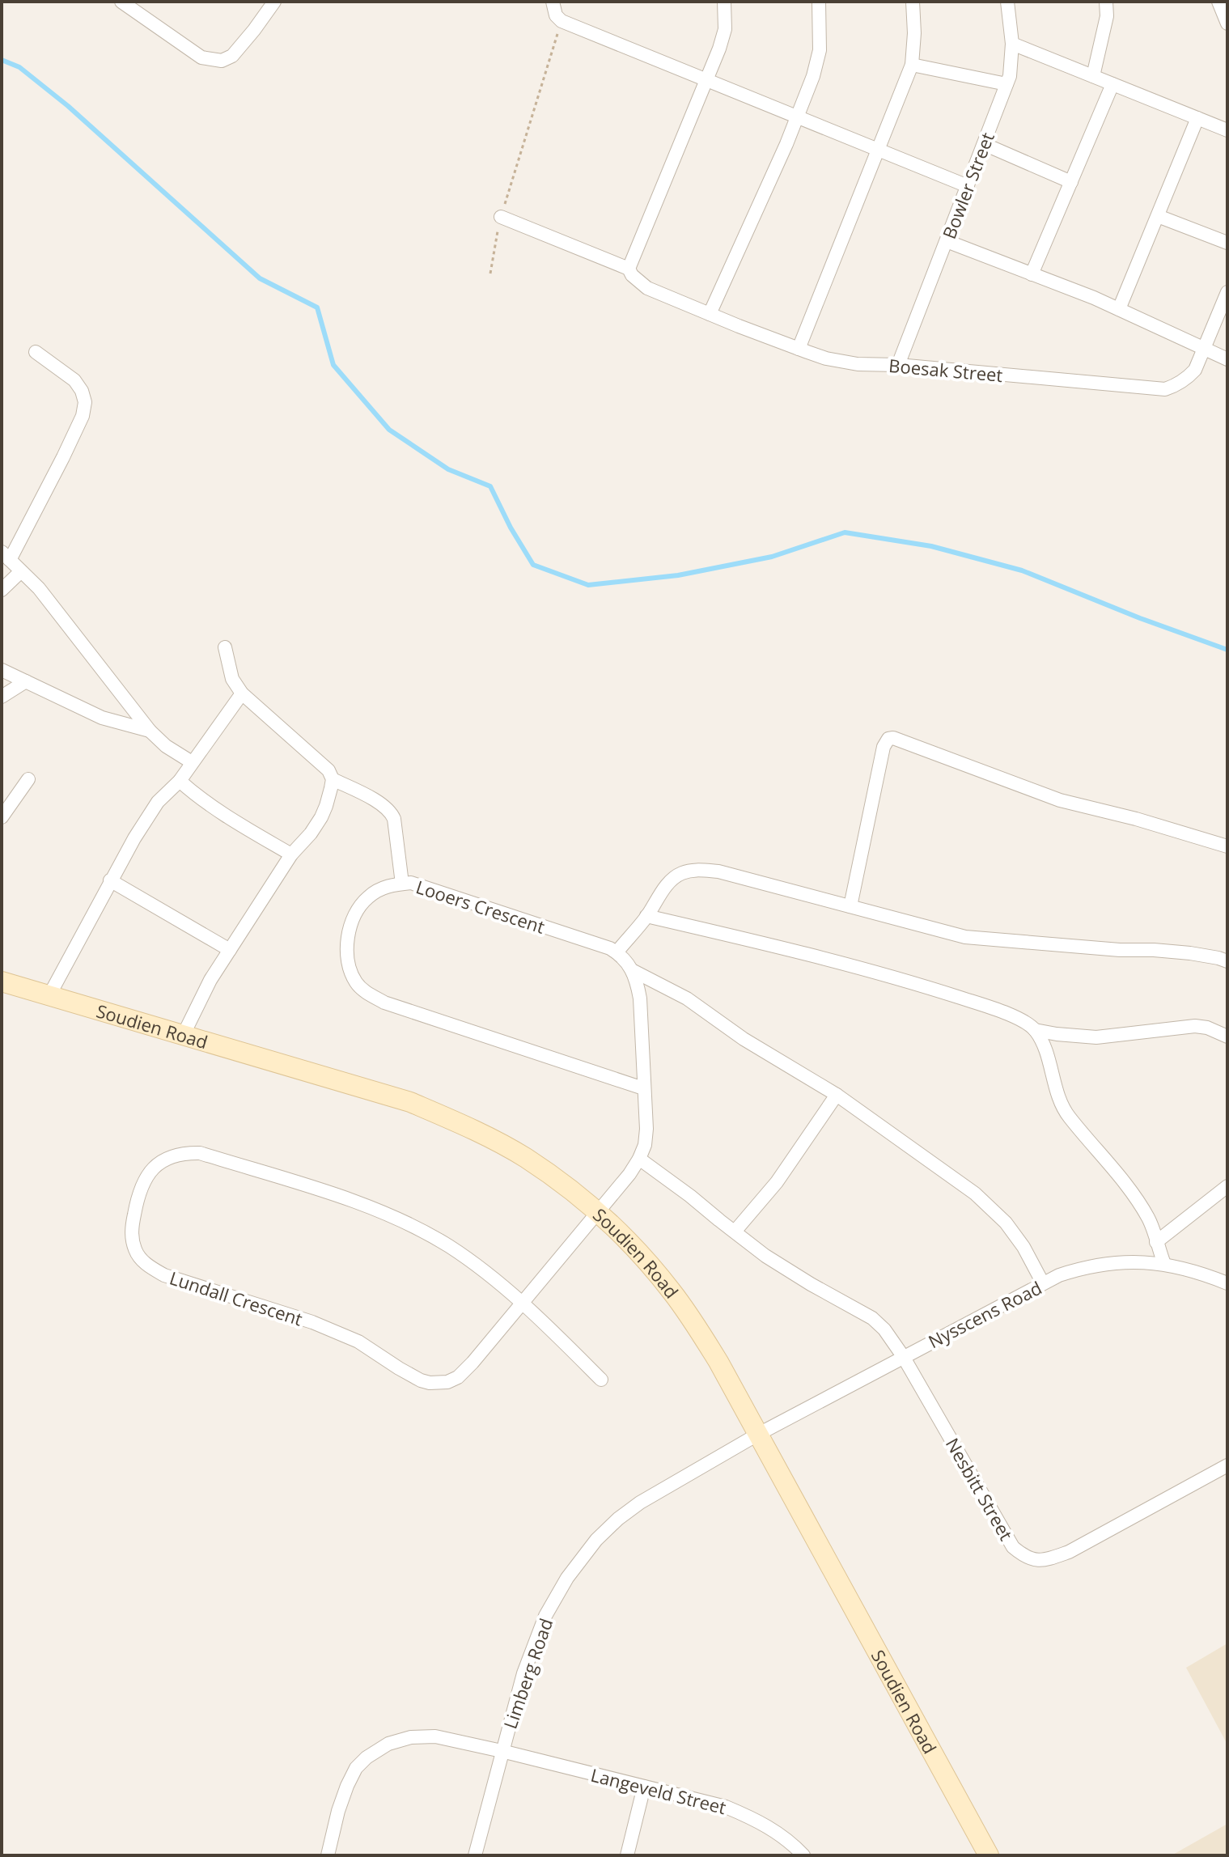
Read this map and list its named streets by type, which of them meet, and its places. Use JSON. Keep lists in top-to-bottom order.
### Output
{
  "streets": {
    "street": [
      "Bowler Street",
      "Boesak Street",
      "Looers Crescent",
      "Soudien Road",
      "Lundall Crescent",
      "Nysscens Road",
      "Nesbitt Street",
      "Limberg Road",
      "Langeveld Street"
    ]
  },
  "crossings": [
    ["Bowler Street", "Boesak Street"],
    ["Soudien Road", "Lundall Crescent"],
    ["Soudien Road", "Nysscens Road"],
    ["Soudien Road", "Limberg Road"],
    ["Nysscens Road", "Nesbitt Street"],
    ["Nysscens Road", "Limberg Road"],
    ["Limberg Road", "Langeveld Street"]
  ]
}
